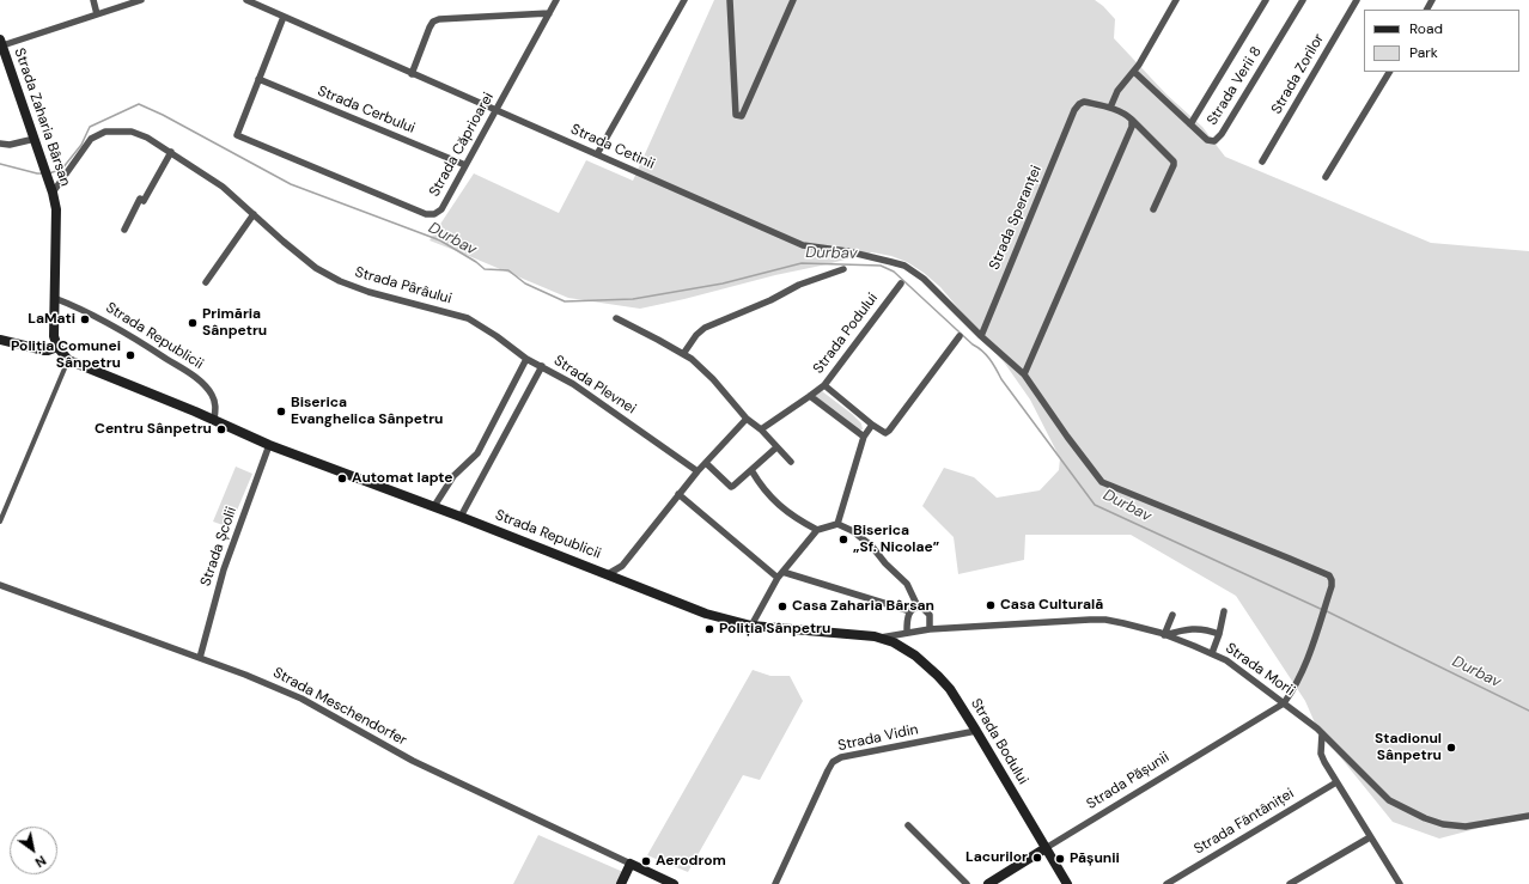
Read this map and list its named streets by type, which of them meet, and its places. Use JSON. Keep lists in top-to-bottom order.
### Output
{
  "streets": {
    "main road": [
      "Strada Zaharia Bârsan",
      "Strada Republicii",
      "Strada Meschendorfer",
      "Strada Bodului",
      "Strada Pășunii"
    ],
    "street": [
      "Strada Zorilor",
      "Strada Verii 8",
      "Strada Cerbului",
      "Strada Căprioarei",
      "Strada Cetinii",
      "Strada Speranței",
      "Strada Pârâului",
      "Strada Podului",
      "Strada Plevnei",
      "Strada Școlii",
      "Strada Morii",
      "Strada Vidin",
      "Strada Fântâniței"
    ]
  },
  "crossings": [
    ["Strada Cerbului", "Strada Căprioarei"],
    ["Strada Zaharia Bârsan", "Strada Pârâului"],
    ["Strada Zaharia Bârsan", "Strada Republicii"],
    ["Strada Căprioarei", "Strada Cetinii"],
    ["Strada Cetinii", "Strada Speranței"],
    ["Strada Cetinii", "Strada Morii"],
    ["Strada Cetinii", "Strada Pășunii"],
    ["Strada Pârâului", "Strada Plevnei"],
    ["Strada Republicii", "Strada Școlii"],
    ["Strada Republicii", "Strada Morii"],
    ["Strada Republicii", "Strada Bodului"],
    ["Strada Școlii", "Strada Meschendorfer"],
    ["Strada Morii", "Strada Bodului"],
    ["Strada Morii", "Strada Pășunii"],
    ["Strada Vidin", "Strada Bodului"],
    ["Strada Bodului", "Strada Pășunii"]
  ],
  "water": ["Durbav"],
  "places": [
    "LaMati",
    "Primăria Sânpetru",
    "Poliția Comunei Sânpetru",
    "Biserica Evanghelica Sânpetru",
    "Centru Sânpetru",
    "Automat lapte",
    "Biserica „Sf. Nicolae”",
    "Casa Culturală",
    "Casa Zaharia Bârsan",
    "Poliția Sânpetru",
    "Stadionul Sânpetru",
    "Lacurilor",
    "Pășunii",
    "Aerodrom"
  ],
  "legend": ["Road", "Park"],
  "north": "bottom right"
}
